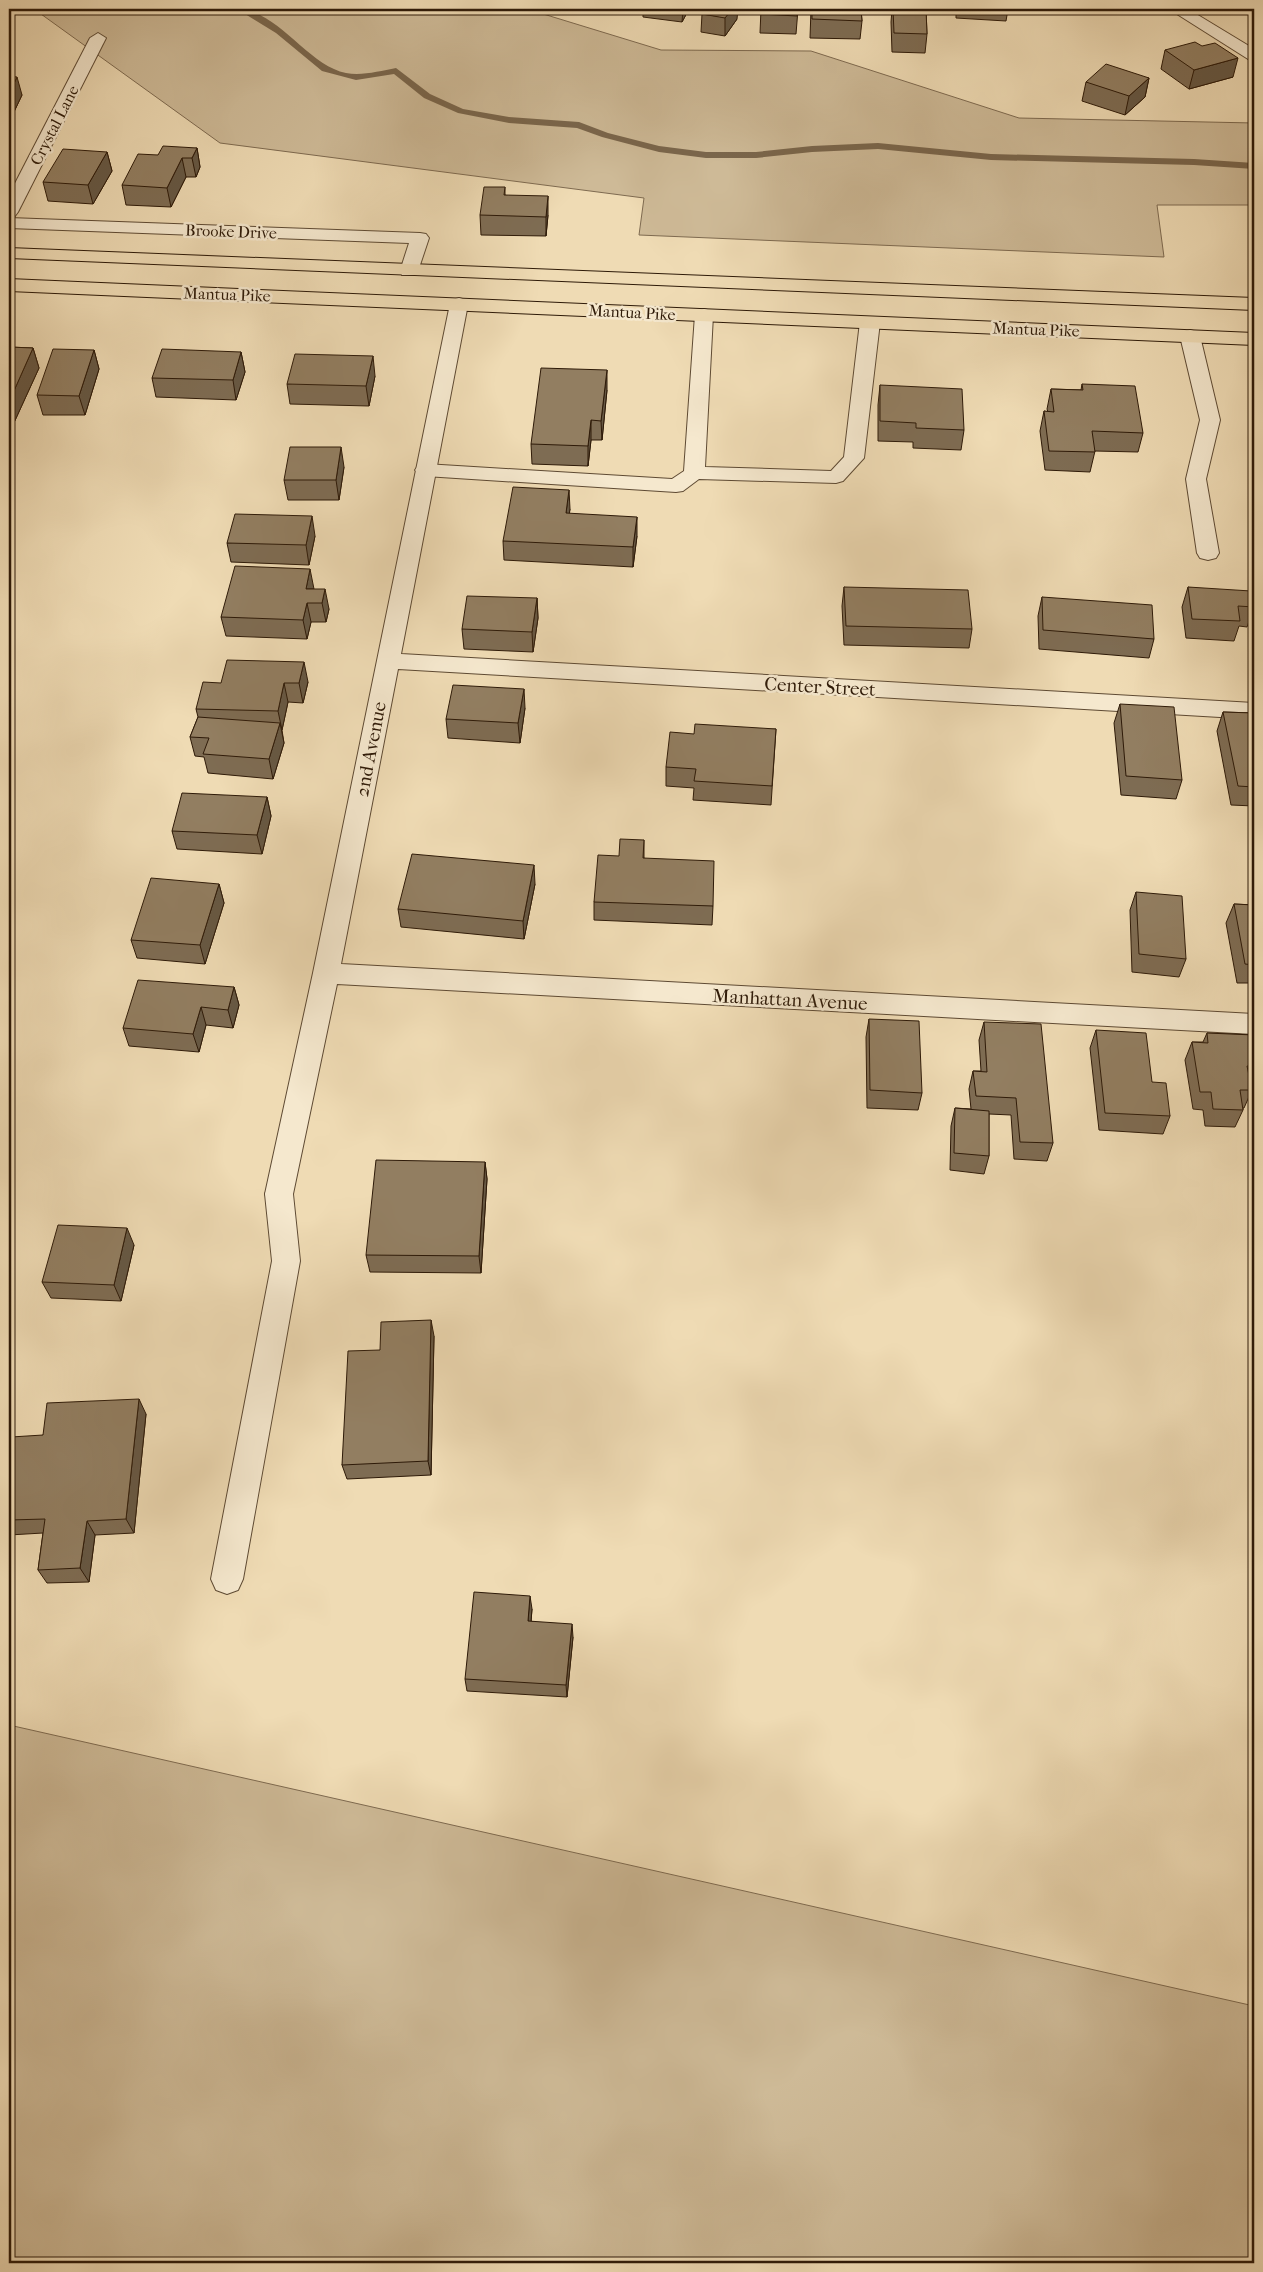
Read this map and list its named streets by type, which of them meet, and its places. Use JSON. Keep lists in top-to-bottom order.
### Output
{
  "streets": {
    "main road": ["Mantua Pike"],
    "street": [
      "Crystal Lane",
      "Brooke Drive",
      "Center Street",
      "2nd Avenue",
      "Manhattan Avenue"
    ]
  },
  "crossings": [
    ["Brooke Drive", "Mantua Pike"],
    ["Mantua Pike", "2nd Avenue"],
    ["Center Street", "2nd Avenue"],
    ["2nd Avenue", "Manhattan Avenue"]
  ]
}
